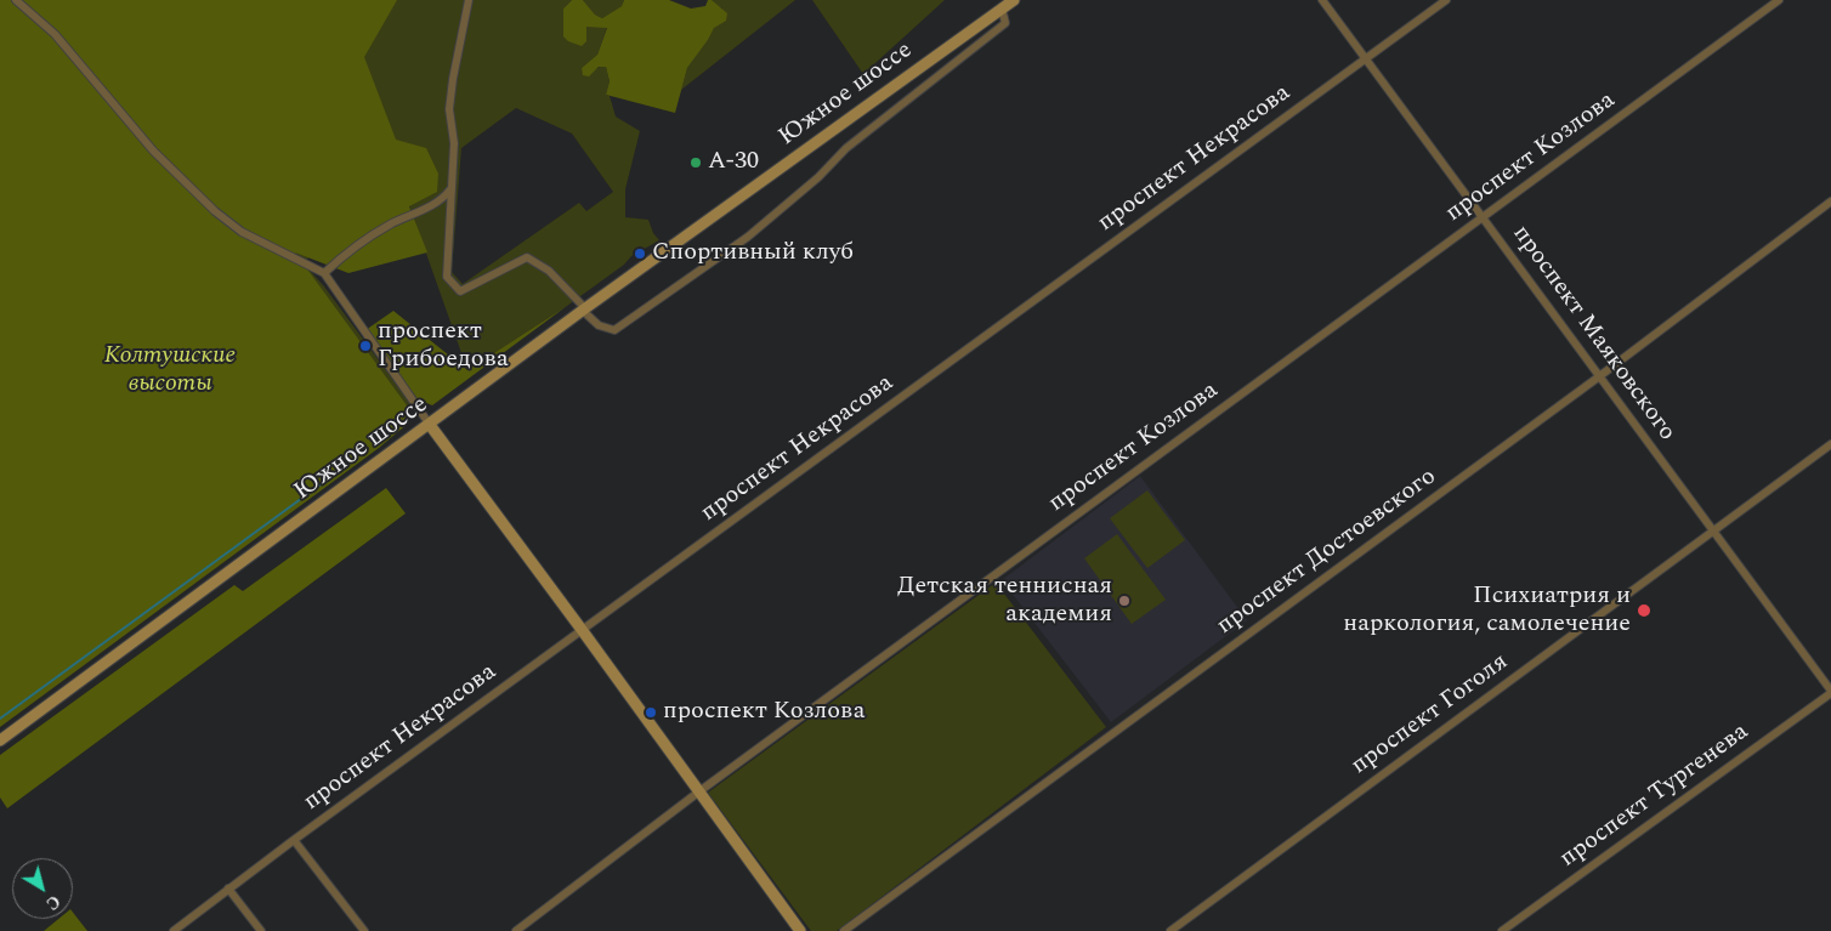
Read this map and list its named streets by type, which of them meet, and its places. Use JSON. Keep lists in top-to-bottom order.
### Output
{
  "streets": {
    "street": [
      "Южное шоссе",
      "проспект Козлова",
      "проспект Некрасова",
      "проспект Маяковского",
      "проспект Достоевского",
      "проспект Гоголя",
      "проспект Тургенева"
    ]
  },
  "crossings": [
    ["проспект Козлова", "проспект Маяковского"],
    ["проспект Некрасова", "проспект Маяковского"],
    ["проспект Маяковского", "проспект Достоевского"],
    ["проспект Маяковского", "проспект Гоголя"],
    ["проспект Маяковского", "проспект Тургенева"]
  ],
  "parks": ["Колтушские высоты"],
  "places": [
    "А-30",
    "Спортивный клуб",
    "проспект Грибоедова",
    "Детская теннисная академия",
    "Психиатрия и наркология, самолечение",
    "проспект Козлова"
  ],
  "north": "bottom right"
}
